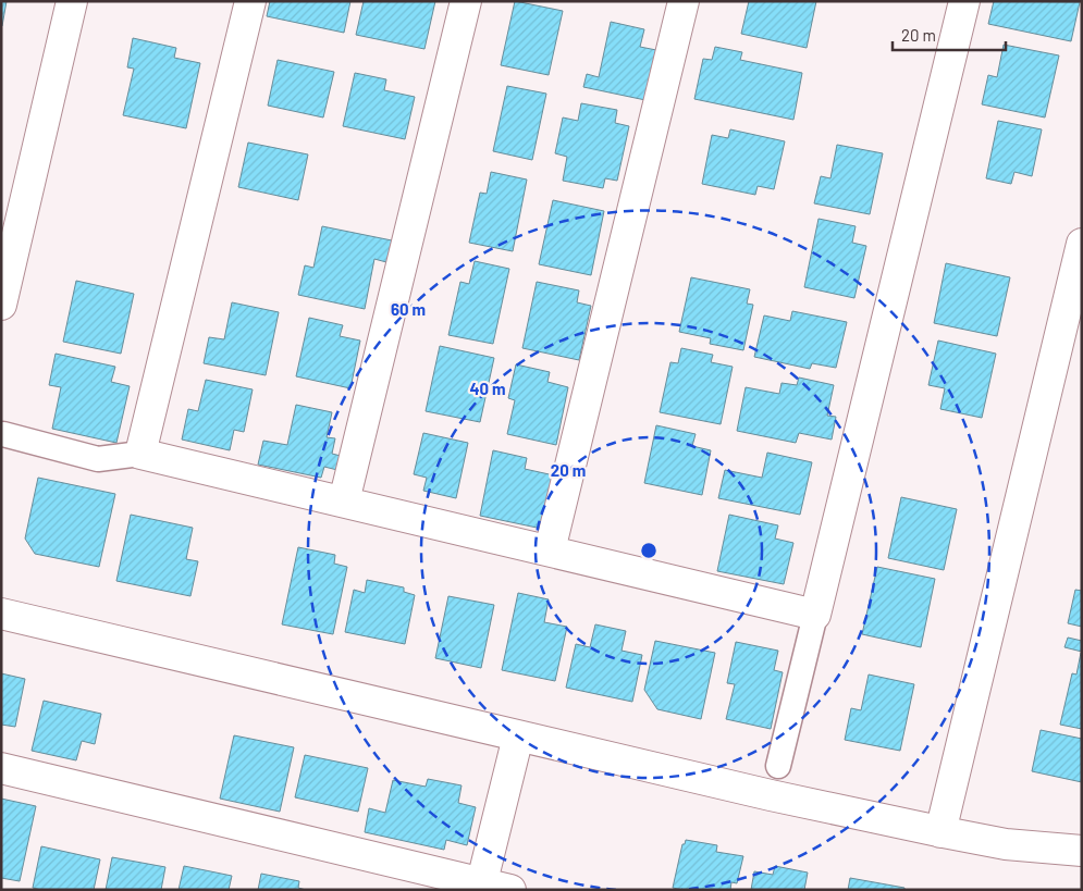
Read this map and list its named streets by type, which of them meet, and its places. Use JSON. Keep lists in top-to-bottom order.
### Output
{
  "scale_bar": "20 m",
  "rings": ["60 m", "40 m", "20 m"]
}
